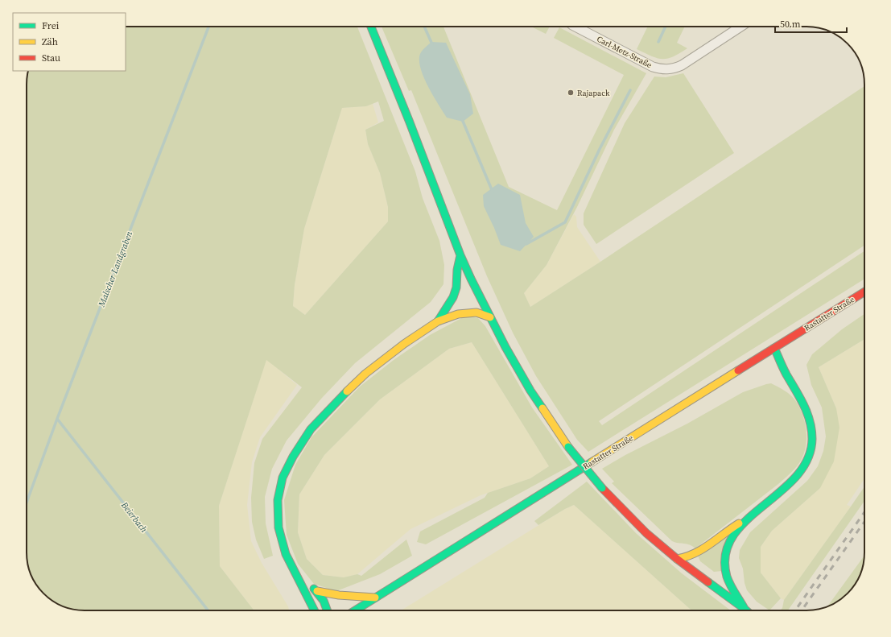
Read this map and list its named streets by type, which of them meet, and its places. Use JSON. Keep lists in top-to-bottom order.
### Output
{
  "streets": {
    "main road": ["Rastatter Straße"],
    "street": ["Carl-Metz-Straße"]
  },
  "water": ["Malscher Landgraben", "Beierbach"],
  "places": ["Rajapack"],
  "legend": ["Frei", "Zäh", "Stau"],
  "scale_bar": "50 m"
}
